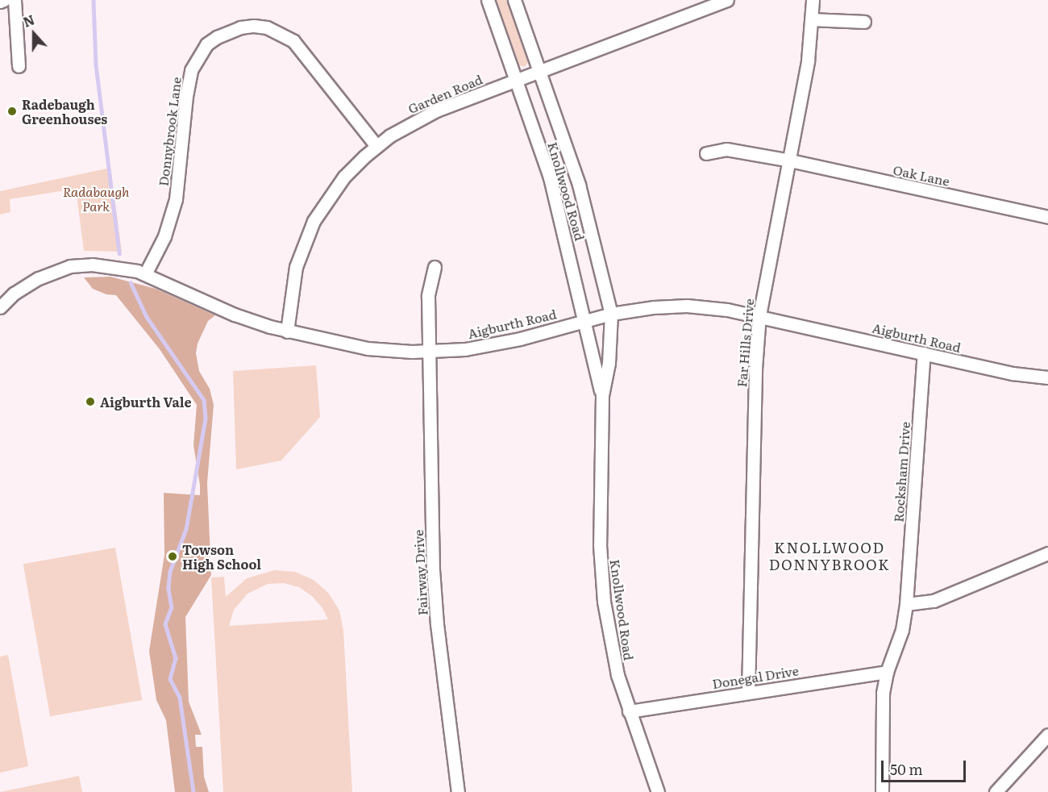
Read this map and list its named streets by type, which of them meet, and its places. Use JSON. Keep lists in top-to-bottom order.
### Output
{
  "streets": {
    "street": [
      "Garden Road",
      "Donnybrook Lane",
      "Oak Lane",
      "Knollwood Road",
      "Aigburth Road",
      "Far Hills Drive",
      "Rocksham Drive",
      "Fairway Drive",
      "Donegal Drive"
    ]
  },
  "crossings": [
    ["Garden Road", "Donnybrook Lane"],
    ["Garden Road", "Knollwood Road"],
    ["Garden Road", "Aigburth Road"],
    ["Donnybrook Lane", "Aigburth Road"],
    ["Oak Lane", "Far Hills Drive"],
    ["Knollwood Road", "Aigburth Road"],
    ["Knollwood Road", "Donegal Drive"],
    ["Aigburth Road", "Far Hills Drive"],
    ["Aigburth Road", "Rocksham Drive"],
    ["Aigburth Road", "Fairway Drive"],
    ["Far Hills Drive", "Donegal Drive"],
    ["Rocksham Drive", "Donegal Drive"]
  ],
  "districts": ["KNOLLWOOD DONNYBROOK"],
  "parks": ["Radabaugh Park"],
  "places": ["Radebaugh Greenhouses", "Aigburth Vale", "Towson High School"],
  "scale_bar": "50 m",
  "north": "top"
}
